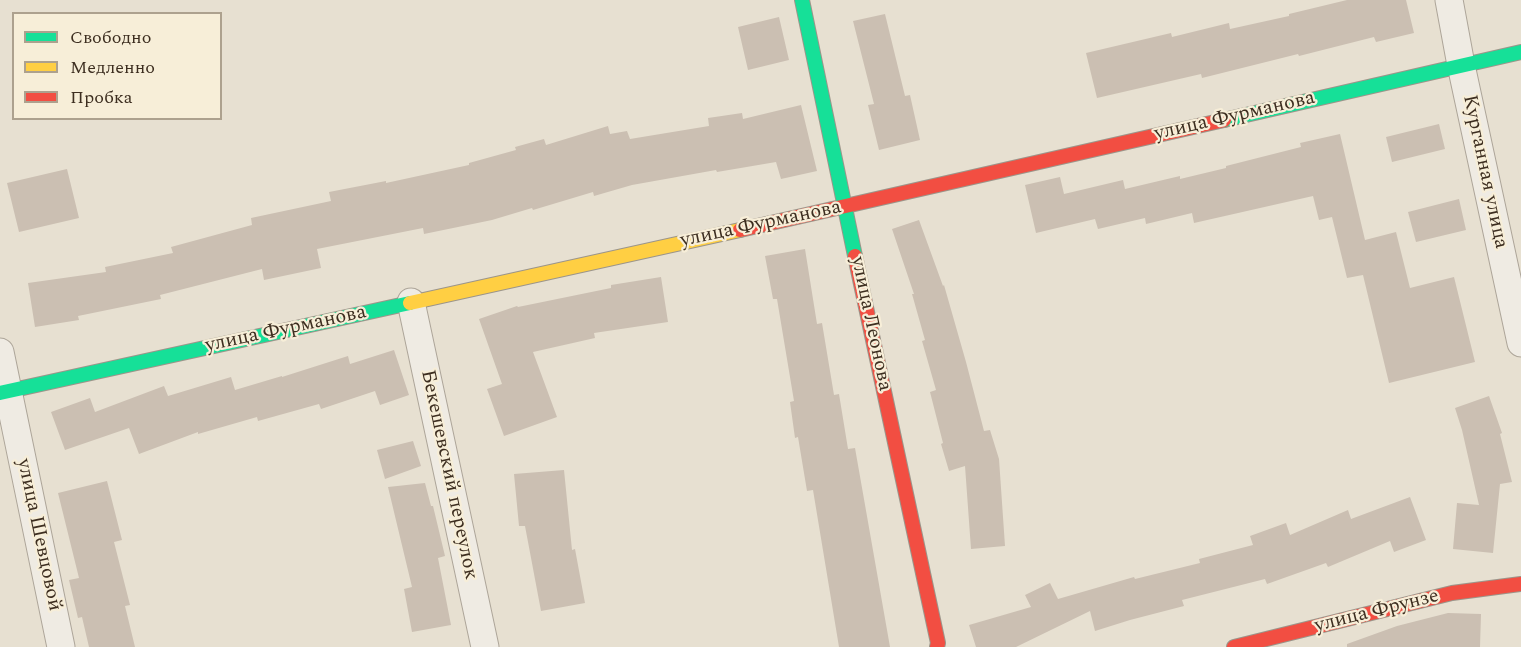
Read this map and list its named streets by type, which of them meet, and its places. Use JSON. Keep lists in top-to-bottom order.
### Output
{
  "streets": {
    "street": [
      "улица Фурманова",
      "Курганная улица",
      "улица Леонова",
      "Бекешевский переулок",
      "улица Шевцовой",
      "улица Фрунзе"
    ]
  },
  "crossings": [
    ["улица Фурманова", "Курганная улица"],
    ["улица Фурманова", "улица Леонова"],
    ["улица Фурманова", "Бекешевский переулок"],
    ["улица Фурманова", "улица Шевцовой"]
  ],
  "legend": ["Свободно", "Медленно", "Пробка"]
}
